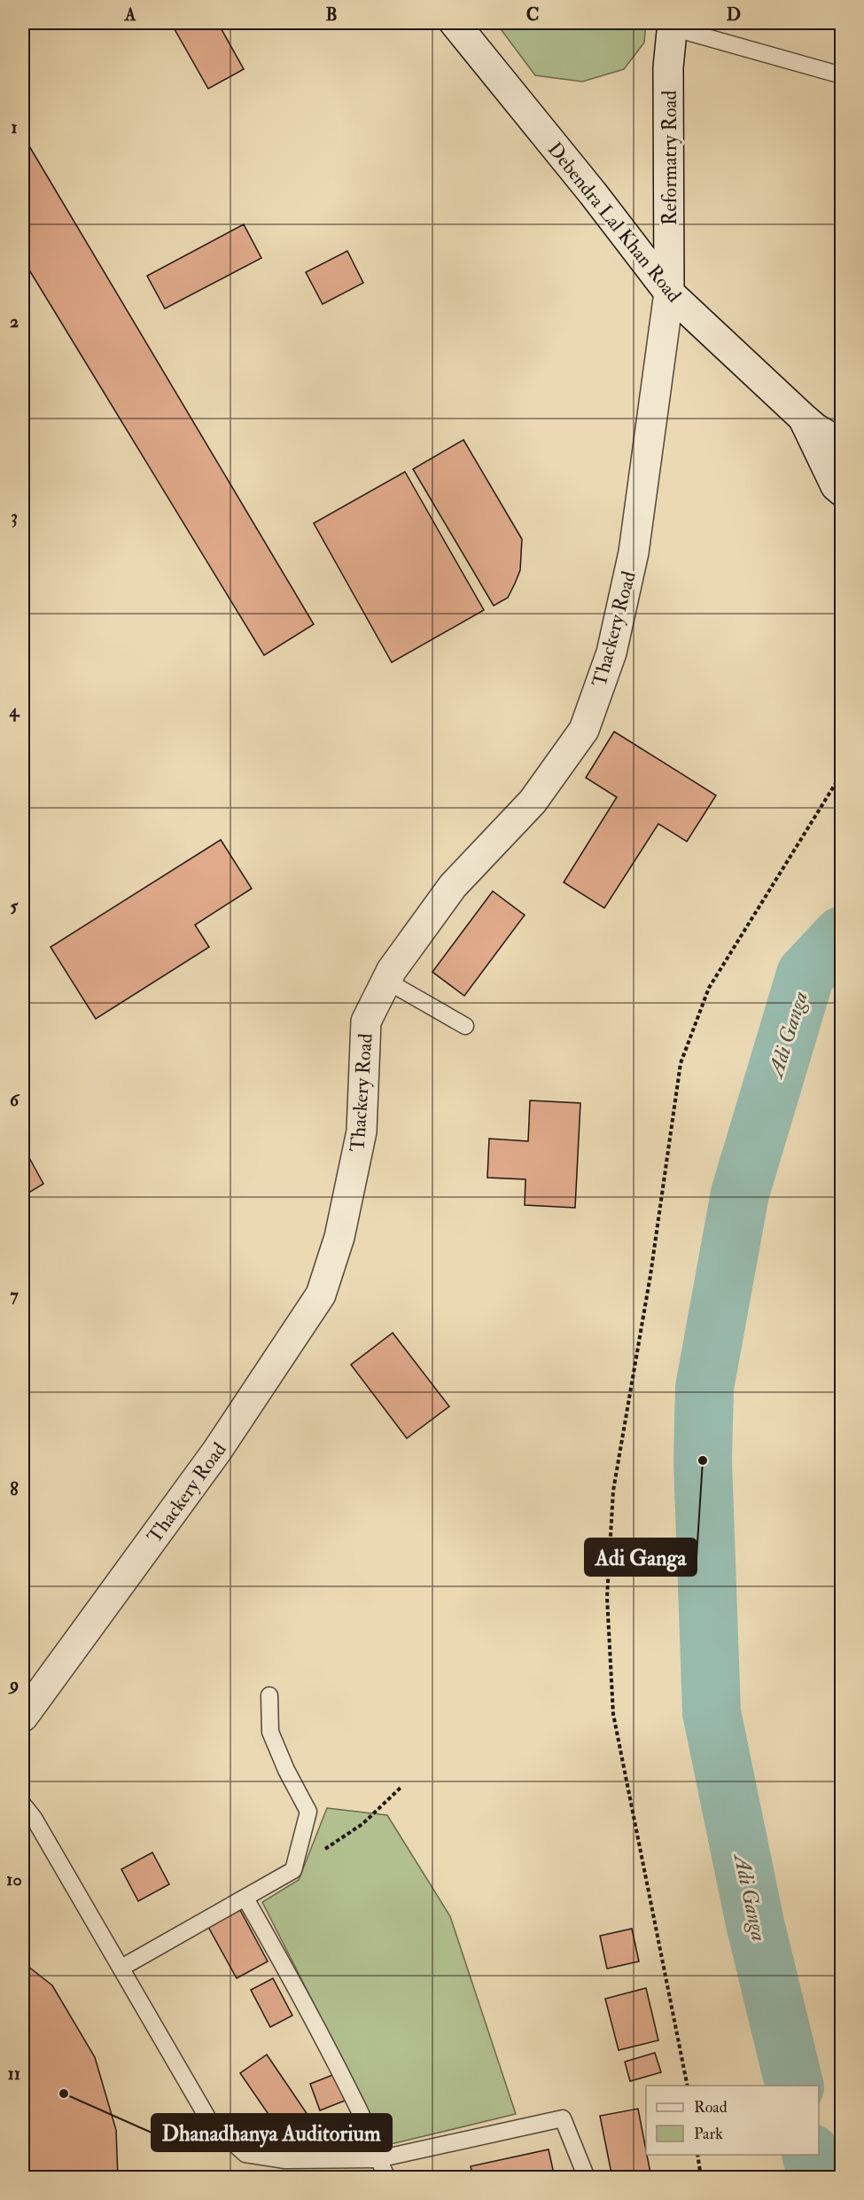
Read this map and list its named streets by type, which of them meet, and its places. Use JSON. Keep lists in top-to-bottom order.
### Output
{
  "streets": {
    "street": ["Reformatry Road", "Debendra Lal Khan Road", "Thackery Road"]
  },
  "crossings": [
    ["Reformatry Road", "Debendra Lal Khan Road"],
    ["Reformatry Road", "Thackery Road"],
    ["Debendra Lal Khan Road", "Thackery Road"]
  ],
  "water": ["Adi Ganga"],
  "places": ["Adi Ganga", "Dhanadhanya Auditorium"],
  "legend": ["Road", "Park"],
  "grid": {
    "columns": [
      "A",
      "B",
      "C",
      "D"
    ],
    "rows": [
      "1",
      "2",
      "3",
      "4",
      "5",
      "6",
      "7",
      "8",
      "9",
      "10",
      "11"
    ]
  }
}
